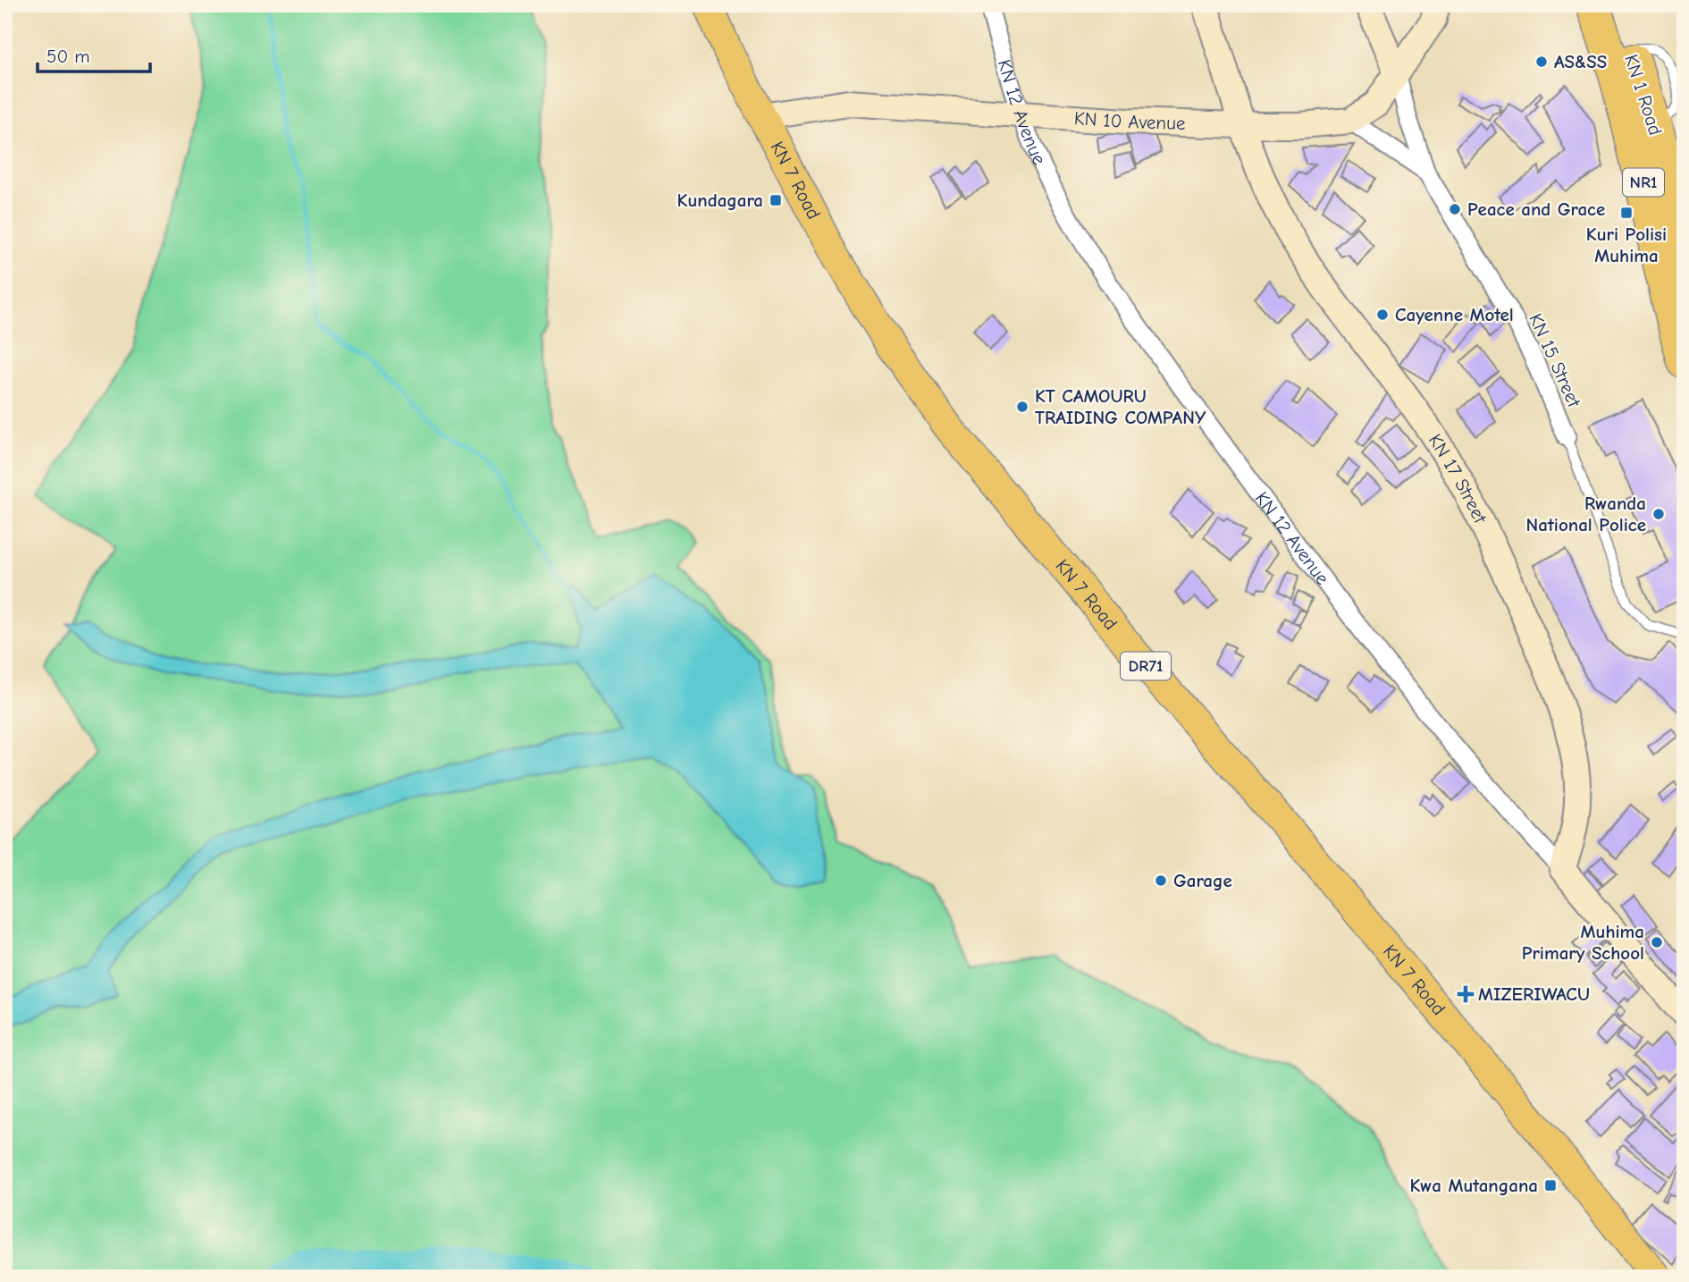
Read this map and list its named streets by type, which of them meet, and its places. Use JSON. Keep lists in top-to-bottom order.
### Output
{
  "streets": {
    "highway": ["KN 1 Road", "NR1"],
    "main road": ["KN 7 Road", "DR71"],
    "street": [
      "KN 12 Avenue",
      "KN 10 Avenue",
      "KN 15 Street",
      "KN 17 Street"
    ]
  },
  "crossings": [
    ["KN 12 Avenue", "KN 10 Avenue"],
    ["KN 12 Avenue", "KN 17 Street"],
    ["KN 10 Avenue", "KN 7 Road"],
    ["KN 10 Avenue", "KN 15 Street"],
    ["KN 10 Avenue", "KN 17 Street"]
  ],
  "places": {
    "other": [
      "AS&SS",
      "Peace and Grace",
      "Cayenne Motel",
      "KT CAMOURU TRAIDING COMPANY",
      "Rwanda National Police",
      "Garage",
      "Muhima Primary School"
    ],
    "transit": ["Kundagara", "Kuri Polisi Muhima", "Kwa Mutangana"],
    "health": ["MIZERIWACU"]
  },
  "scale_bar": "50 m"
}
